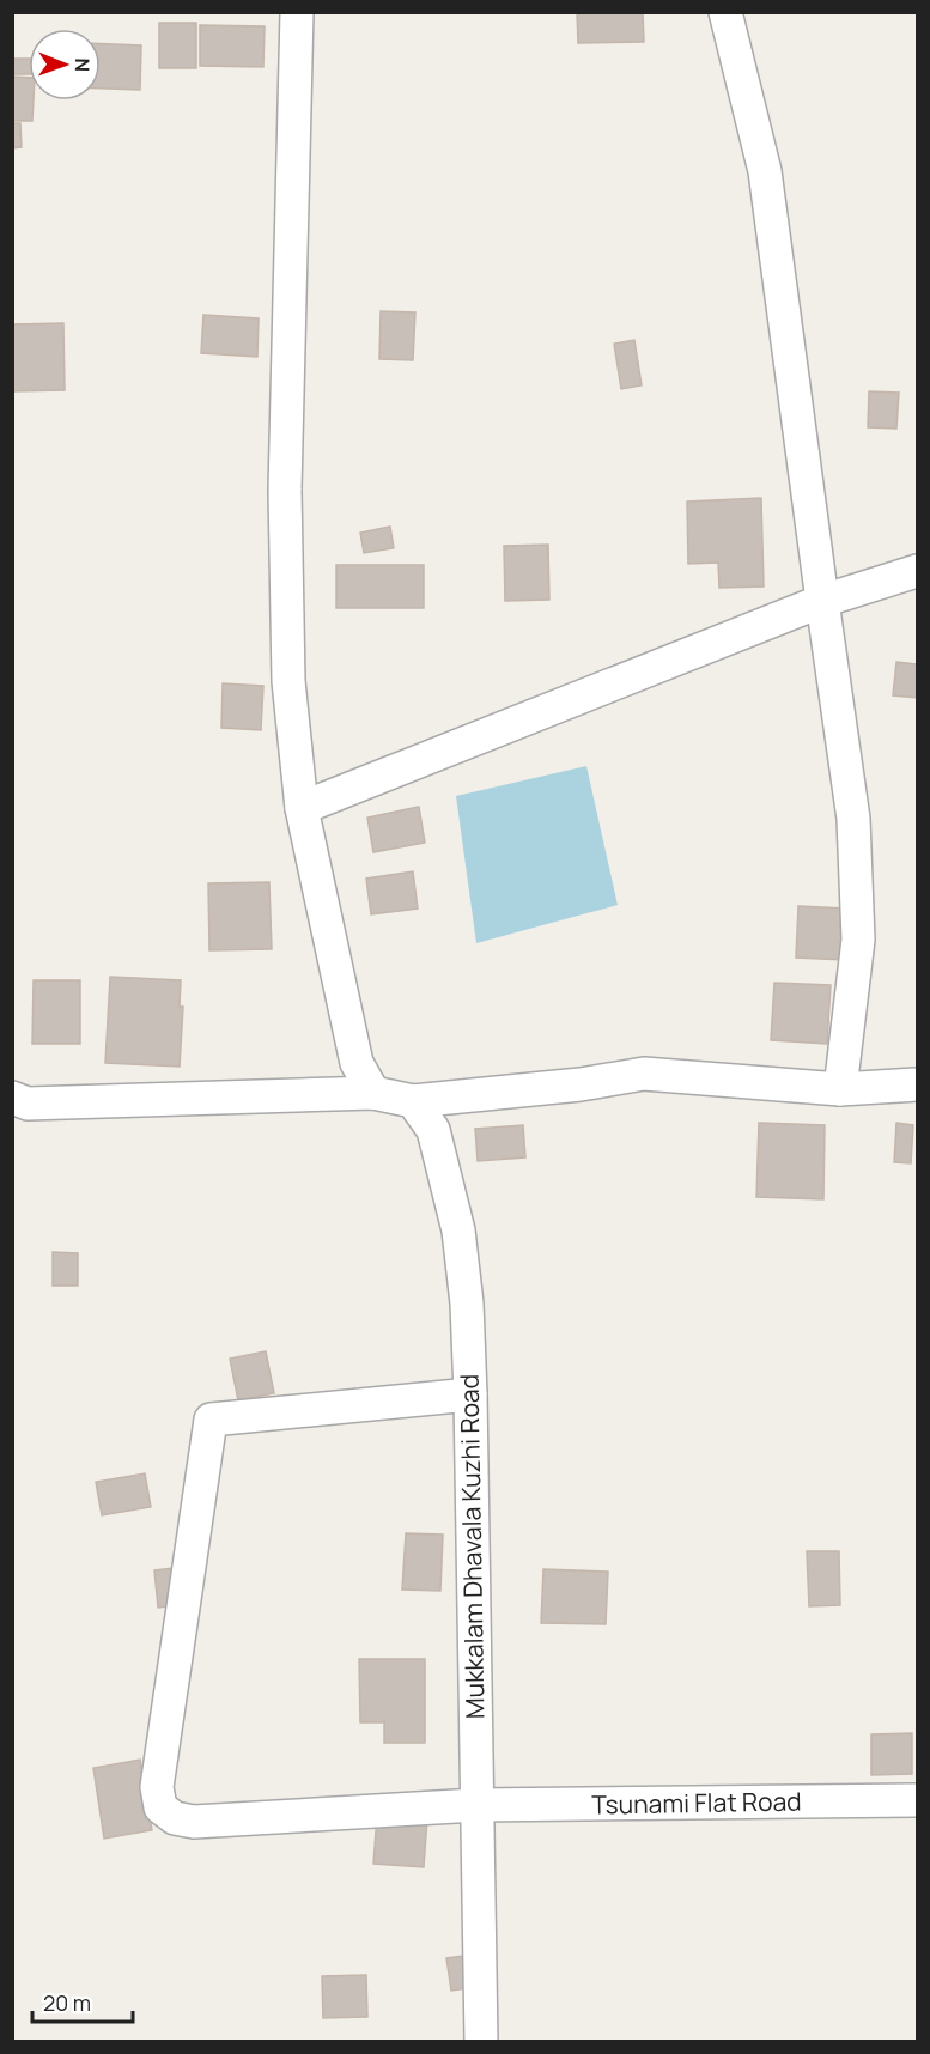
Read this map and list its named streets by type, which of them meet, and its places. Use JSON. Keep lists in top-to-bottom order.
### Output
{
  "streets": {
    "street": ["Mukkalam Dhavala Kuzhi Road", "Tsunami Flat Road"]
  },
  "crossings": [
    ["Mukkalam Dhavala Kuzhi Road", "Tsunami Flat Road"]
  ],
  "scale_bar": "20 m",
  "north": "right"
}
